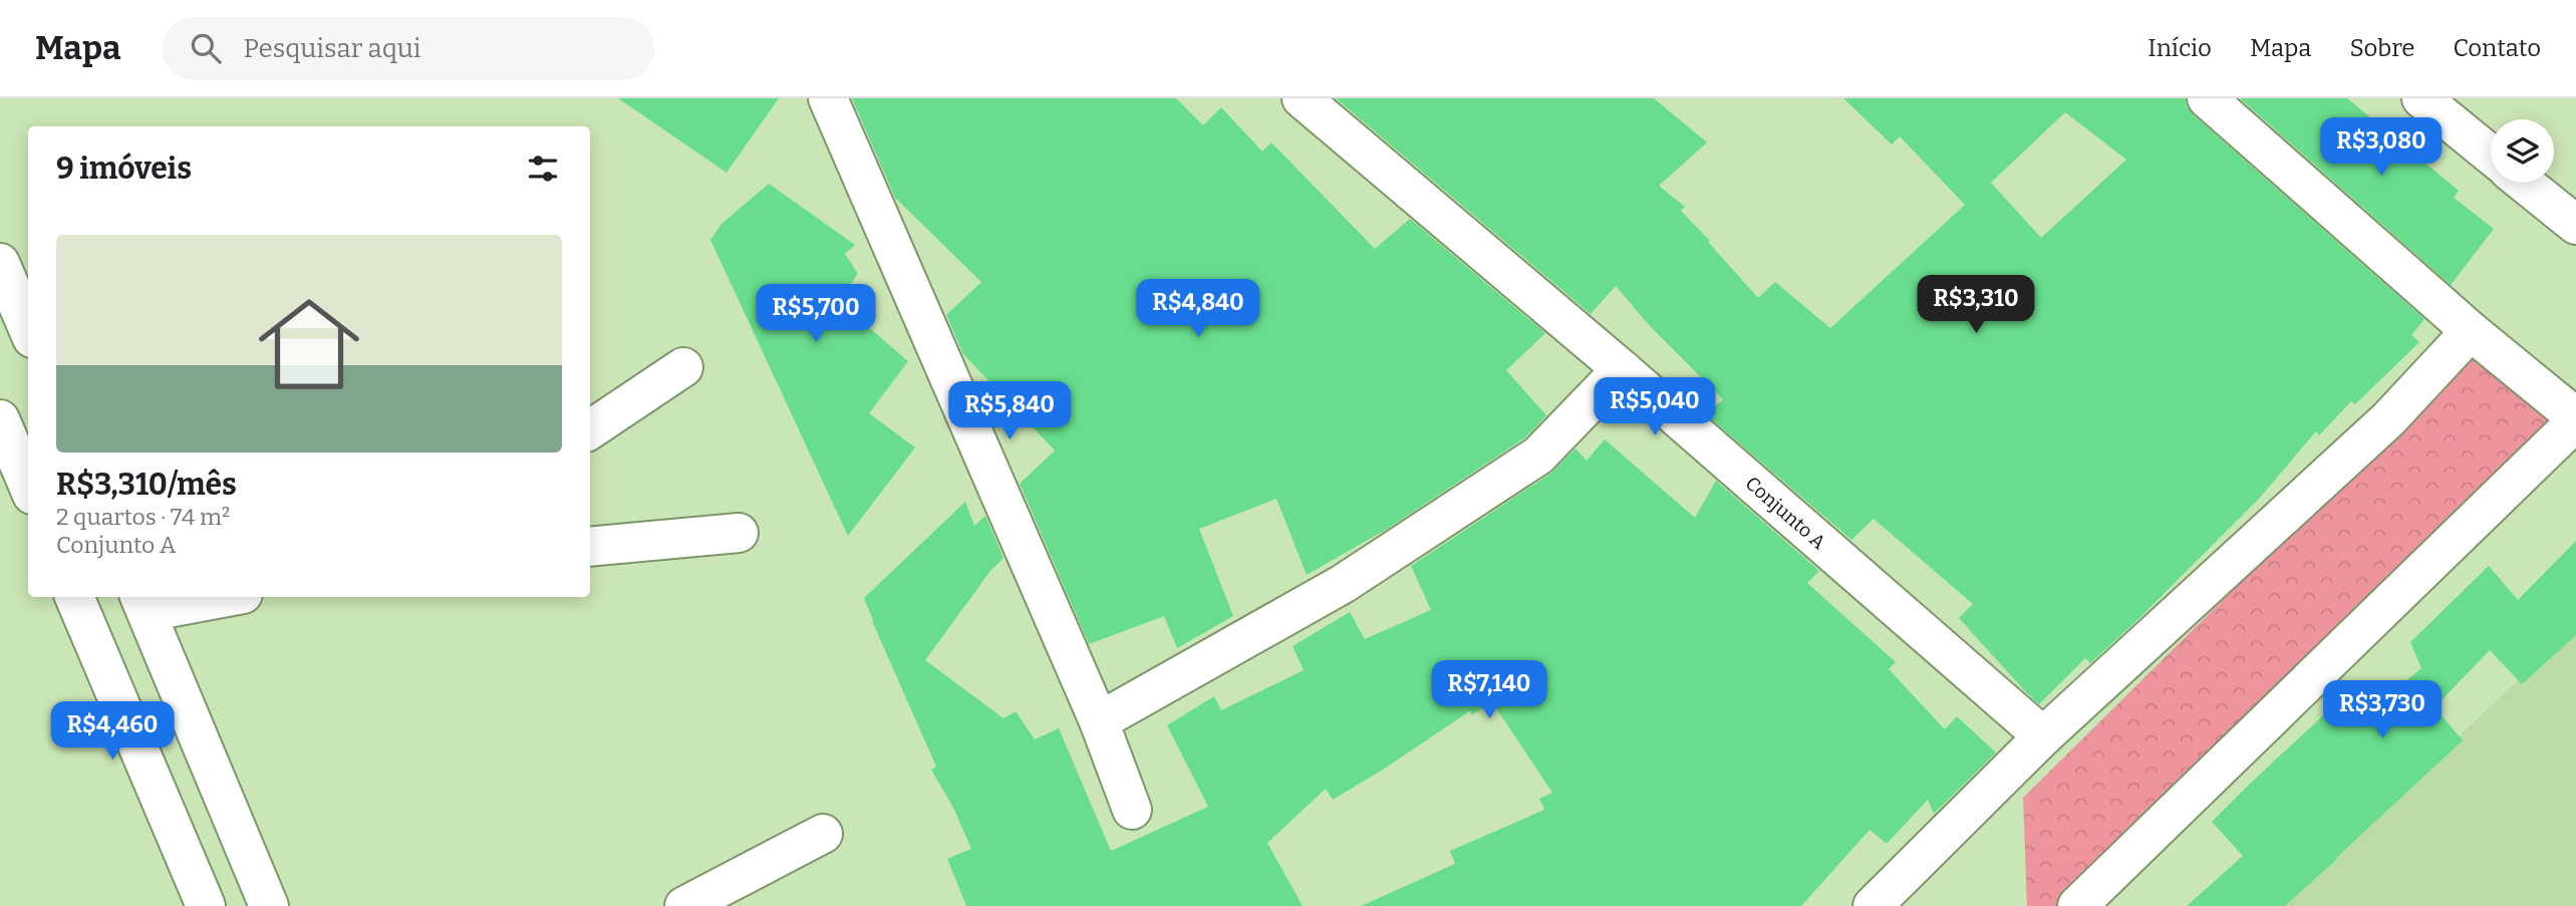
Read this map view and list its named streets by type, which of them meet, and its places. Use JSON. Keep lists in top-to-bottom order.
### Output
{
  "streets": {
    "street": ["Conjunto A"]
  },
  "page": {
    "header": "Mapa",
    "search": "Pesquisar aqui",
    "nav": [
      "Início",
      "Mapa",
      "Sobre",
      "Contato"
    ],
    "price": [
      "R$3,080",
      "R$3,310",
      "R$4,840",
      "R$5,700",
      "R$5,040",
      "R$5,840",
      "R$7,140",
      "R$3,730",
      "R$4,460"
    ],
    "heading": "9 imóveis",
    "list": [
      {
        "name": "R$3,310/mês",
        "note": "2 quartos · 74 m² · Conjunto A"
      }
    ]
  }
}
